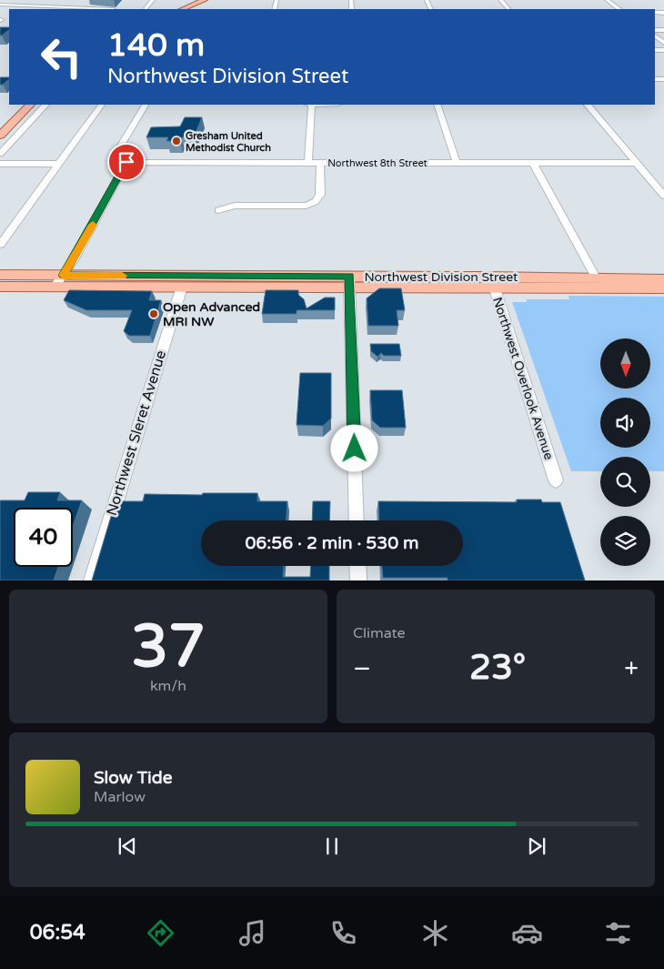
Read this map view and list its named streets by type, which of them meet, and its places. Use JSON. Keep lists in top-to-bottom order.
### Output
{
  "streets": {
    "main road": ["Northwest Division Street"],
    "street": ["Northwest 8th Street", "Northwest Overlook Avenue", "Northwest Sleret Avenue"]
  },
  "crossings": [
    ["Northwest Division Street", "Northwest Overlook Avenue"],
    ["Northwest Division Street", "Northwest Sleret Avenue"]
  ],
  "places": ["Gresham United Methodist Church", "Open Advanced MRI NW"],
  "north": "bottom",
  "page": {
    "turn": ["140 m", "Northwest Division Street"],
    "limit": "40",
    "trip": "06:56 · 2 min · 530 m",
    "tile": [
      ["37", "km/h"],
      "Climate"
    ],
    "heat": ["−", "23°", "+"],
    "song": ["Slow Tide", "Marlow"],
    "tabs": "06:54"
  }
}
